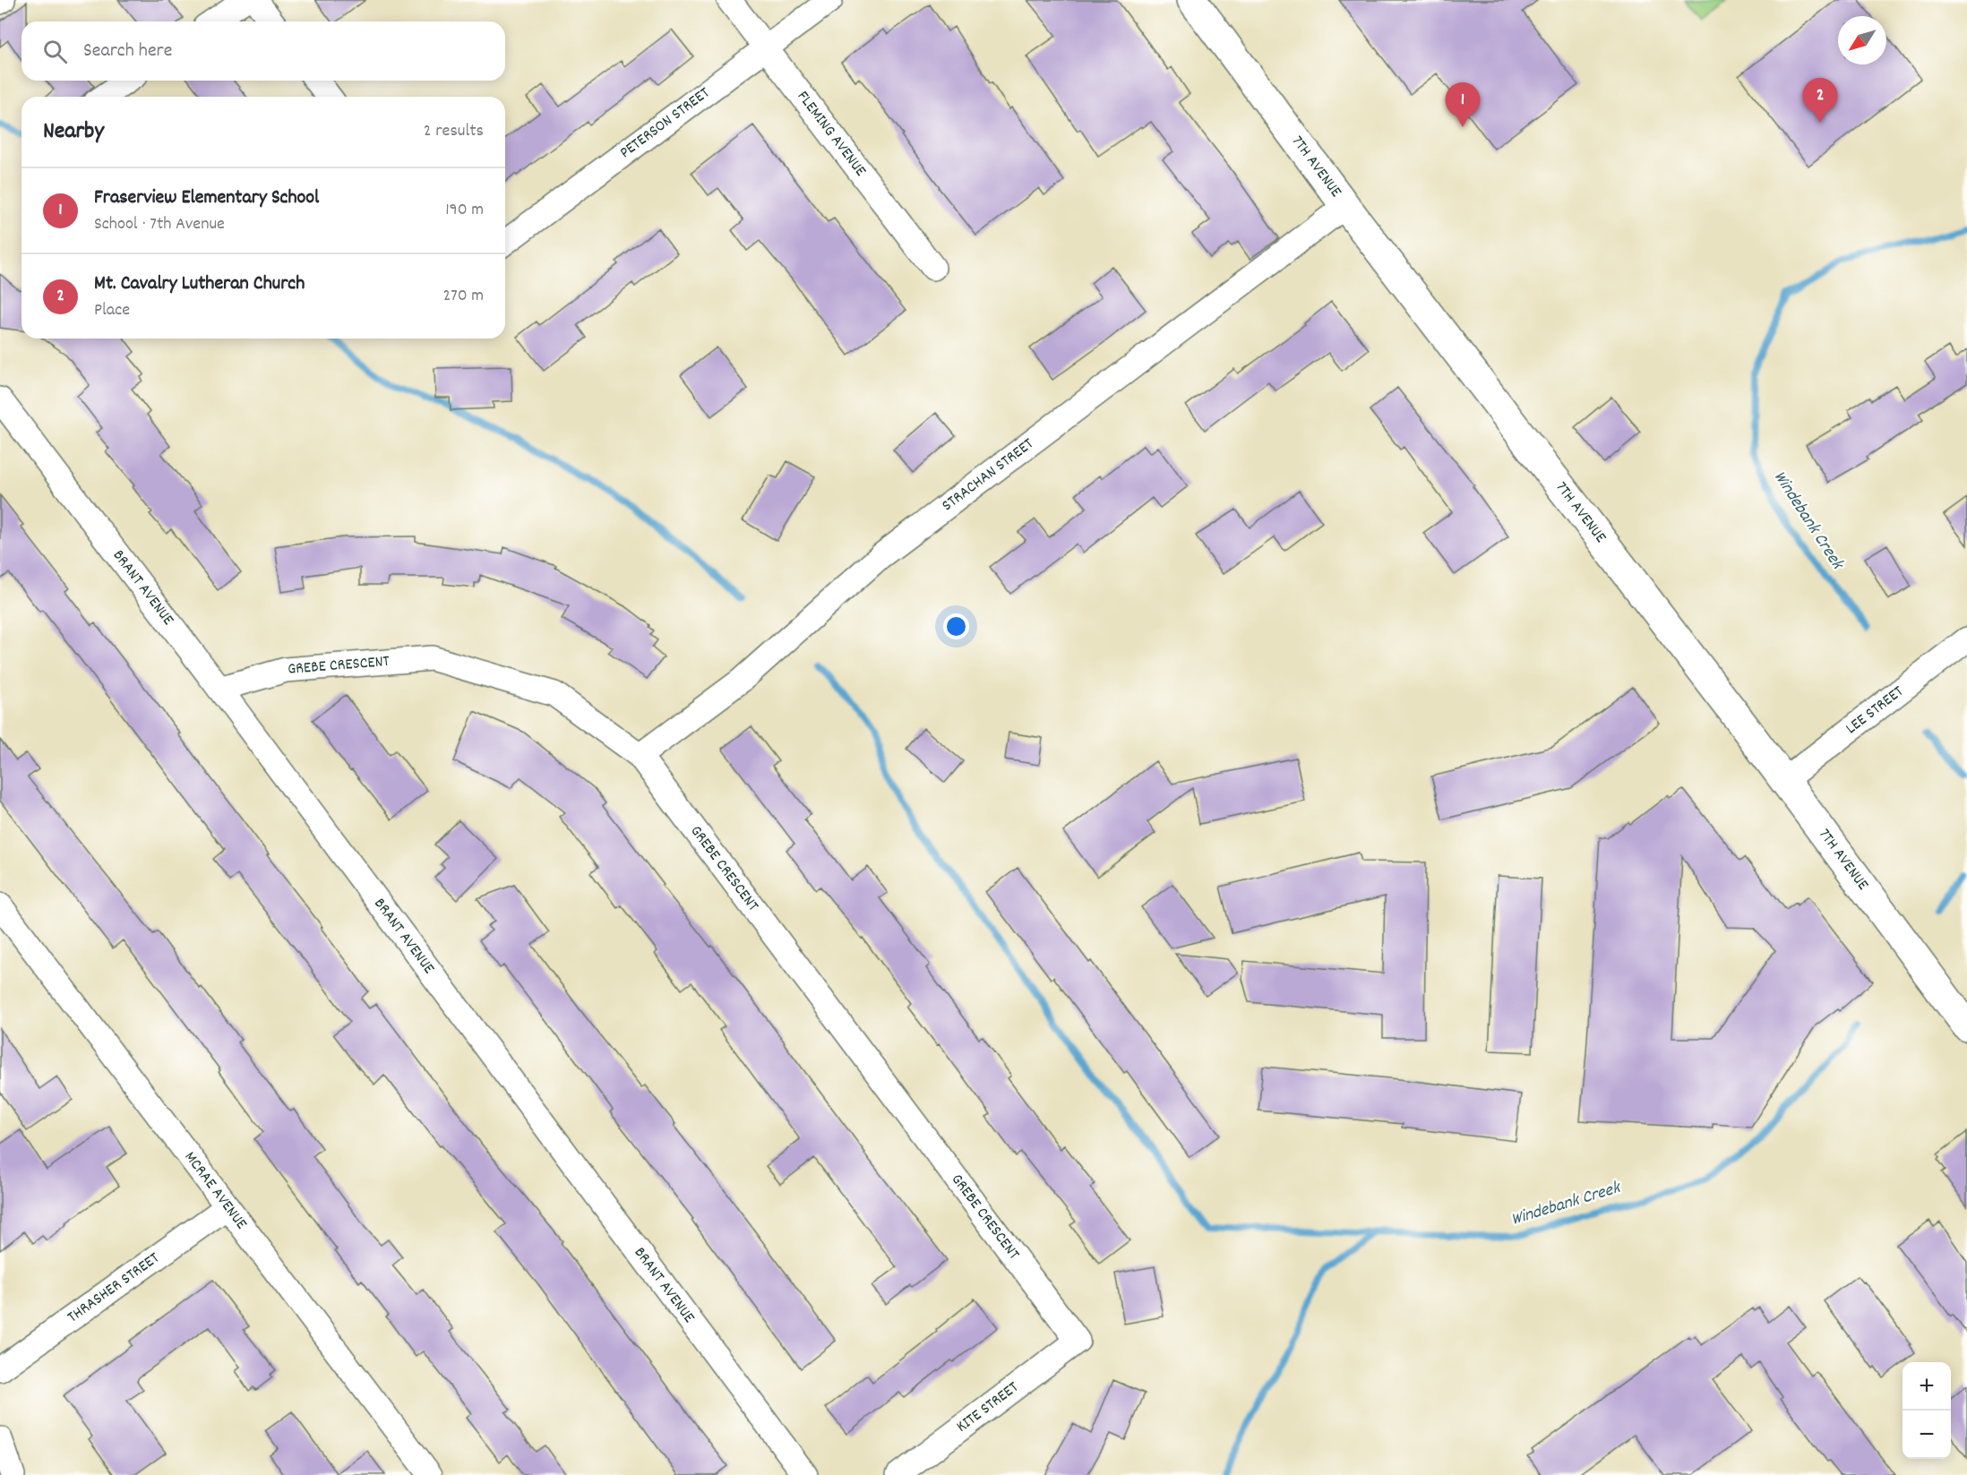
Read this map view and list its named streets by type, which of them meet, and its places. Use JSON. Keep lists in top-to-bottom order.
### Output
{
  "streets": {
    "street": [
      "PETERSON STREET",
      "FLEMING AVENUE",
      "7TH AVENUE",
      "STRACHAN STREET",
      "BRANT AVENUE",
      "GREBE CRESCENT",
      "LEE STREET",
      "MCRAE AVENUE",
      "THRASHER STREET",
      "KITE STREET"
    ]
  },
  "crossings": [
    ["PETERSON STREET", "FLEMING AVENUE"],
    ["7TH AVENUE", "STRACHAN STREET"],
    ["7TH AVENUE", "LEE STREET"],
    ["STRACHAN STREET", "GREBE CRESCENT"],
    ["BRANT AVENUE", "GREBE CRESCENT"],
    ["GREBE CRESCENT", "KITE STREET"],
    ["MCRAE AVENUE", "THRASHER STREET"]
  ],
  "water": ["Windebank Creek"],
  "north": "bottom left",
  "page": {
    "search": "Search here",
    "pins": ["2", "1"],
    "heading": ["Nearby", "2 results"],
    "list": [
      {
        "mark": "1",
        "name": "Fraserview Elementary School",
        "note": "School · 7th Avenue",
        "value": "190 m"
      },
      {
        "mark": "2",
        "name": "Mt. Cavalry Lutheran Church",
        "note": "Place",
        "value": "270 m"
      }
    ],
    "map_buttons": ["+", "−"]
  }
}
